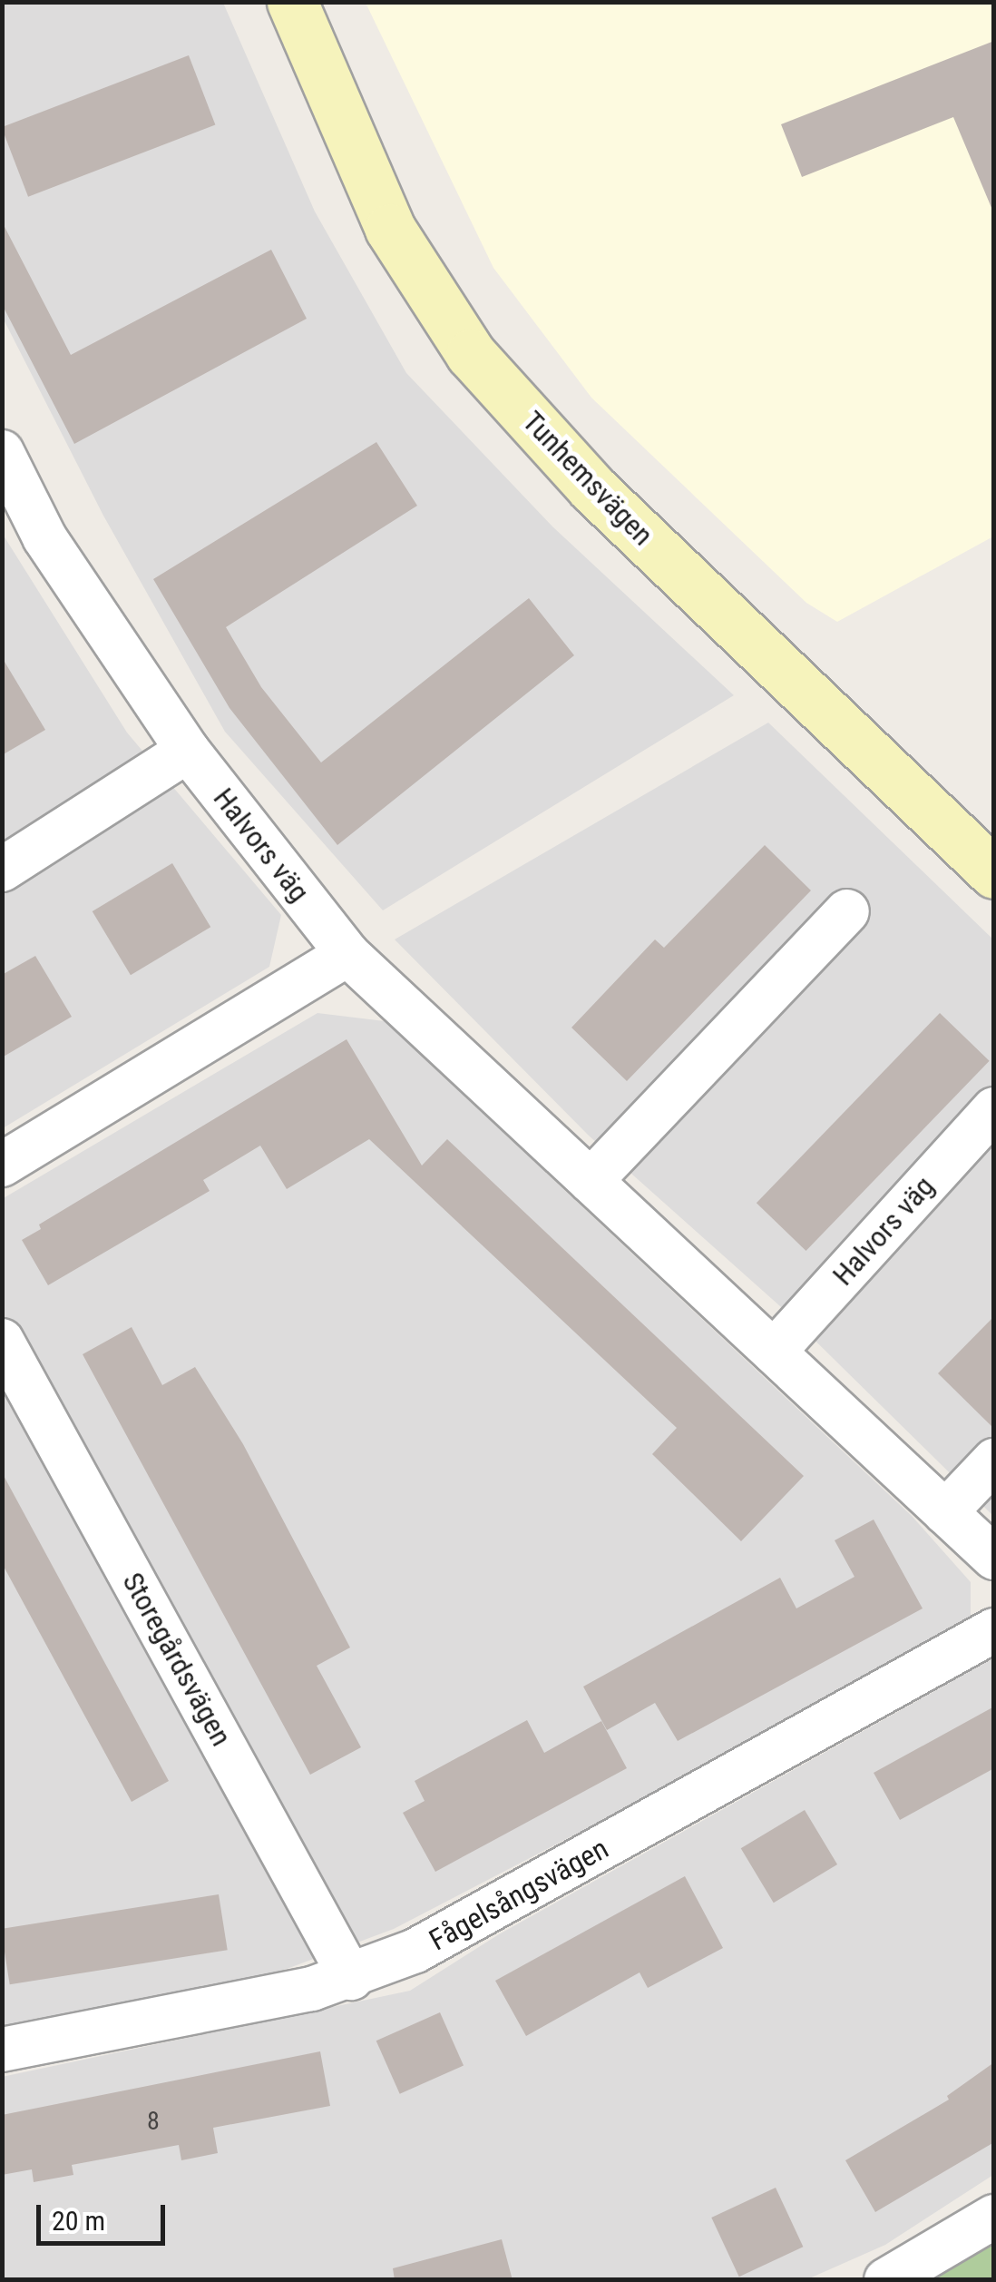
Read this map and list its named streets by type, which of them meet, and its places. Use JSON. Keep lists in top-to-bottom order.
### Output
{
  "streets": {
    "street": [
      "Tunhemsvägen",
      "Halvors väg",
      "Storegårdsvägen",
      "Fågelsångsvägen"
    ]
  },
  "crossings": [
    ["Storegårdsvägen", "Fågelsångsvägen"]
  ],
  "house_numbers": ["8"],
  "scale_bar": "20 m"
}
